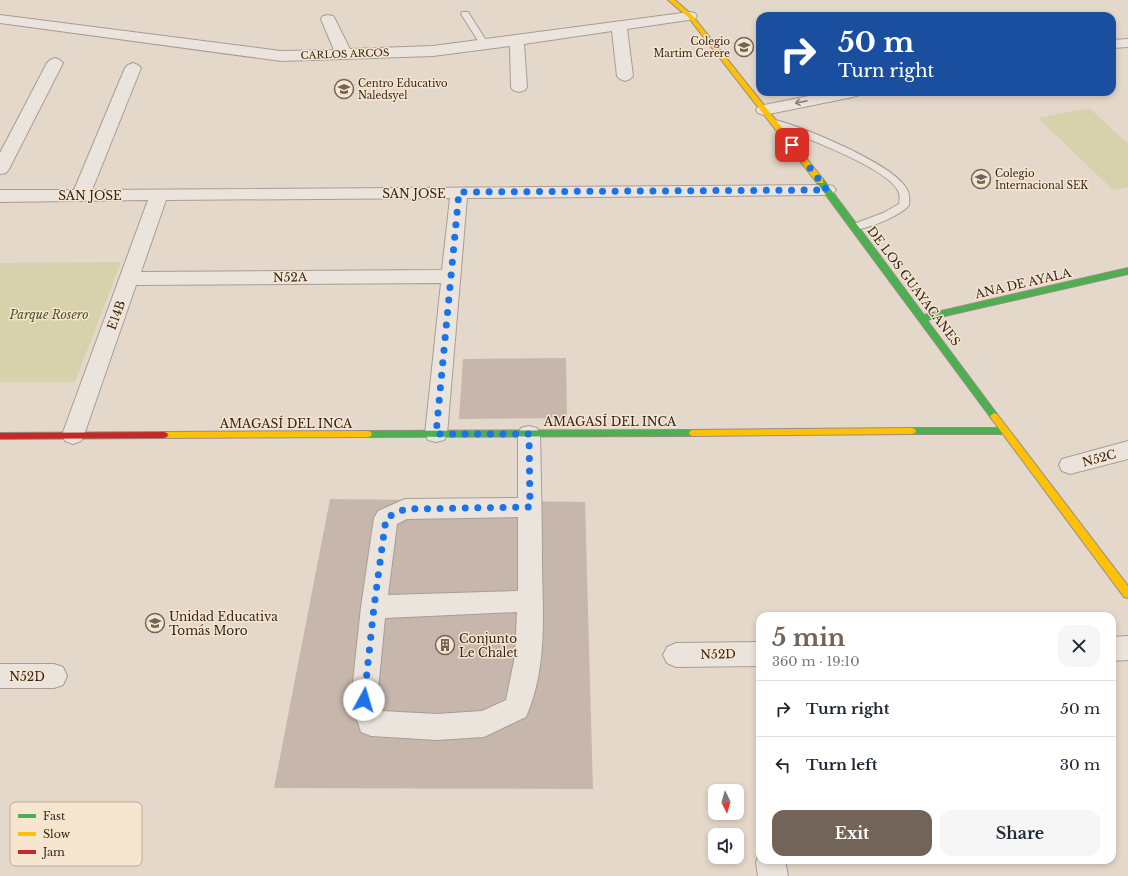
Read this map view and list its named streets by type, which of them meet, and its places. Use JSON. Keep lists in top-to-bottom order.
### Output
{
  "streets": {
    "street": [
      "CARLOS ARCOS",
      "SAN JOSE",
      "N52A",
      "ANA DE AYALA",
      "DE LOS GUAYACANES",
      "E14B",
      "AMAGASÍ DEL INCA",
      "N52C",
      "N52D"
    ]
  },
  "crossings": [
    ["CARLOS ARCOS", "DE LOS GUAYACANES"],
    ["SAN JOSE", "DE LOS GUAYACANES"],
    ["SAN JOSE", "E14B"],
    ["N52A", "E14B"],
    ["ANA DE AYALA", "DE LOS GUAYACANES"],
    ["DE LOS GUAYACANES", "AMAGASÍ DEL INCA"],
    ["E14B", "AMAGASÍ DEL INCA"]
  ],
  "parks": ["Parque Rosero"],
  "places": {
    "school or university": [
      "Colegio Martim Cerere",
      "Centro Educativo Naledsyel",
      "Colegio Internacional SEK",
      "Unidad Educativa Tomás Moro"
    ],
    "building": ["Conjunto Le Chalet"]
  },
  "legend": ["Fast", "Slow", "Jam"],
  "north": "bottom",
  "page": {
    "turn": ["50 m", "Turn right"],
    "heading": ["5 min", "360 m · 19:10"],
    "list": [
      {
        "name": "Turn right",
        "value": "50 m"
      },
      {
        "name": "Turn left",
        "value": "30 m"
      }
    ],
    "buttons": ["Exit", "Share"]
  }
}
